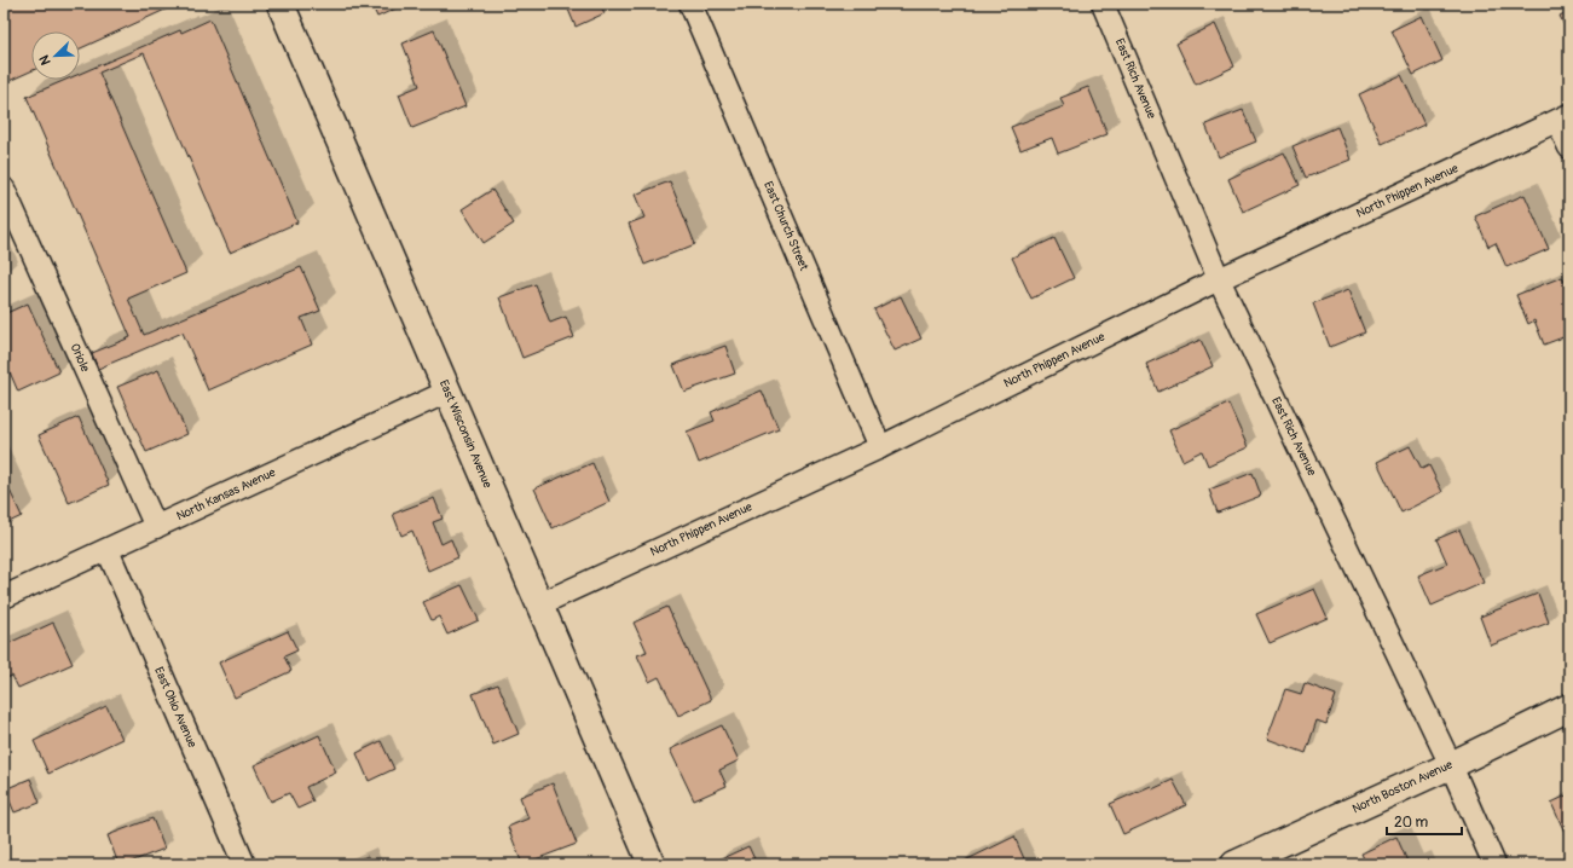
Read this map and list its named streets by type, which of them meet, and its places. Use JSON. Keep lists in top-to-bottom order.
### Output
{
  "streets": {
    "street": [
      "East Rich Avenue",
      "North Phippen Avenue",
      "East Church Street",
      "Oriole",
      "East Wisconsin Avenue",
      "North Kansas Avenue",
      "East Ohio Avenue",
      "North Boston Avenue"
    ]
  },
  "crossings": [
    ["East Rich Avenue", "North Phippen Avenue"],
    ["East Rich Avenue", "North Boston Avenue"],
    ["North Phippen Avenue", "East Church Street"],
    ["North Phippen Avenue", "East Wisconsin Avenue"],
    ["Oriole", "North Kansas Avenue"],
    ["East Wisconsin Avenue", "North Kansas Avenue"],
    ["North Kansas Avenue", "East Ohio Avenue"]
  ],
  "scale_bar": "20 m",
  "north": "bottom left"
}
